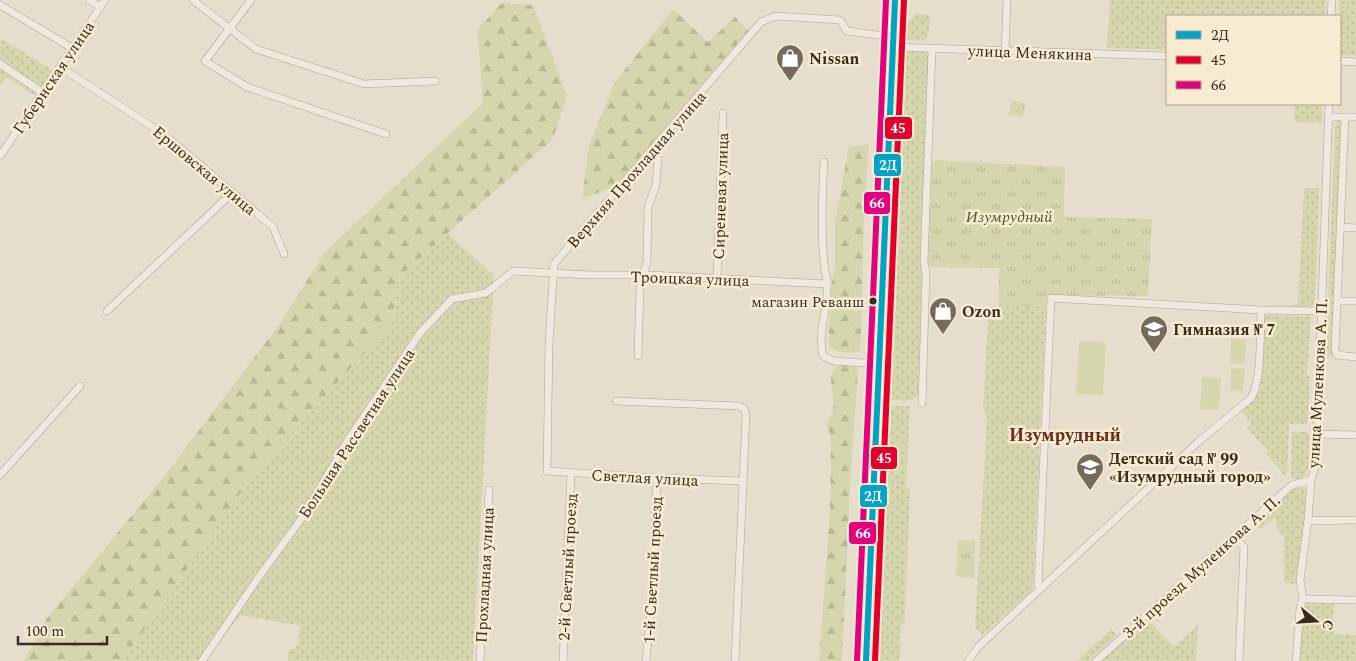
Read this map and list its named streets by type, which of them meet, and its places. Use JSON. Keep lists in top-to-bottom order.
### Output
{
  "streets": {
    "street": [
      "улица Менякина",
      "Губернская улица",
      "Верхняя Прохладная улица",
      "Ершовская улица",
      "Сиреневая улица",
      "Троицкая улица",
      "улица Муленкова А. П.",
      "Большая Рассветная улица",
      "Светлая улица",
      "3-й проезд Муленкова А. П.",
      "2-й Светлый проезд",
      "1-й Светлый проезд",
      "Прохладная улица"
    ]
  },
  "crossings": [
    ["Губернская улица", "Ершовская улица"],
    ["Верхняя Прохладная улица", "Троицкая улица"],
    ["Верхняя Прохладная улица", "Большая Рассветная улица"],
    ["Верхняя Прохладная улица", "Светлая улица"],
    ["Сиреневая улица", "Троицкая улица"],
    ["Троицкая улица", "Большая Рассветная улица"],
    ["улица Муленкова А. П.", "3-й проезд Муленкова А. П."],
    ["Светлая улица", "2-й Светлый проезд"],
    ["Светлая улица", "1-й Светлый проезд"]
  ],
  "districts": ["Изумрудный"],
  "parks": ["Изумрудный"],
  "places": {
    "shop": ["Nissan", "Ozon"],
    "other": ["магазин Реванш"],
    "school or university": ["Гимназия № 7", "Детский сад № 99 «Изумрудный город»"]
  },
  "lines": ["transit line 2Д", "transit line 45", "transit line 66"],
  "legend": ["2Д", "45", "66"],
  "scale_bar": "100 m",
  "north": "right"
}
